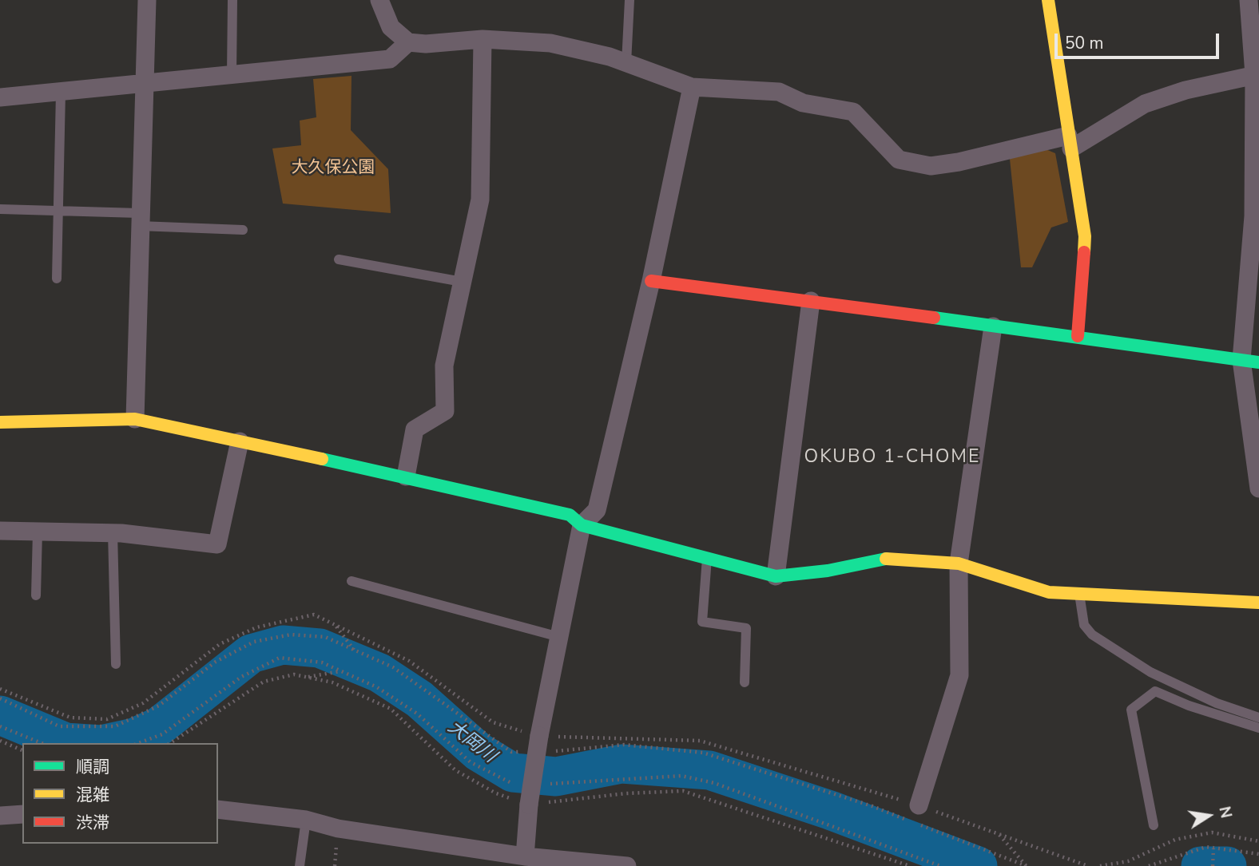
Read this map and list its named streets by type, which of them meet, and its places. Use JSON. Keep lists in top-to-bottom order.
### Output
{
  "districts": ["OKUBO 1-CHOME"],
  "water": ["大岡川"],
  "parks": ["大久保公園"],
  "legend": ["順調", "混雑", "渋滞"],
  "scale_bar": "50 m",
  "north": "right"
}
